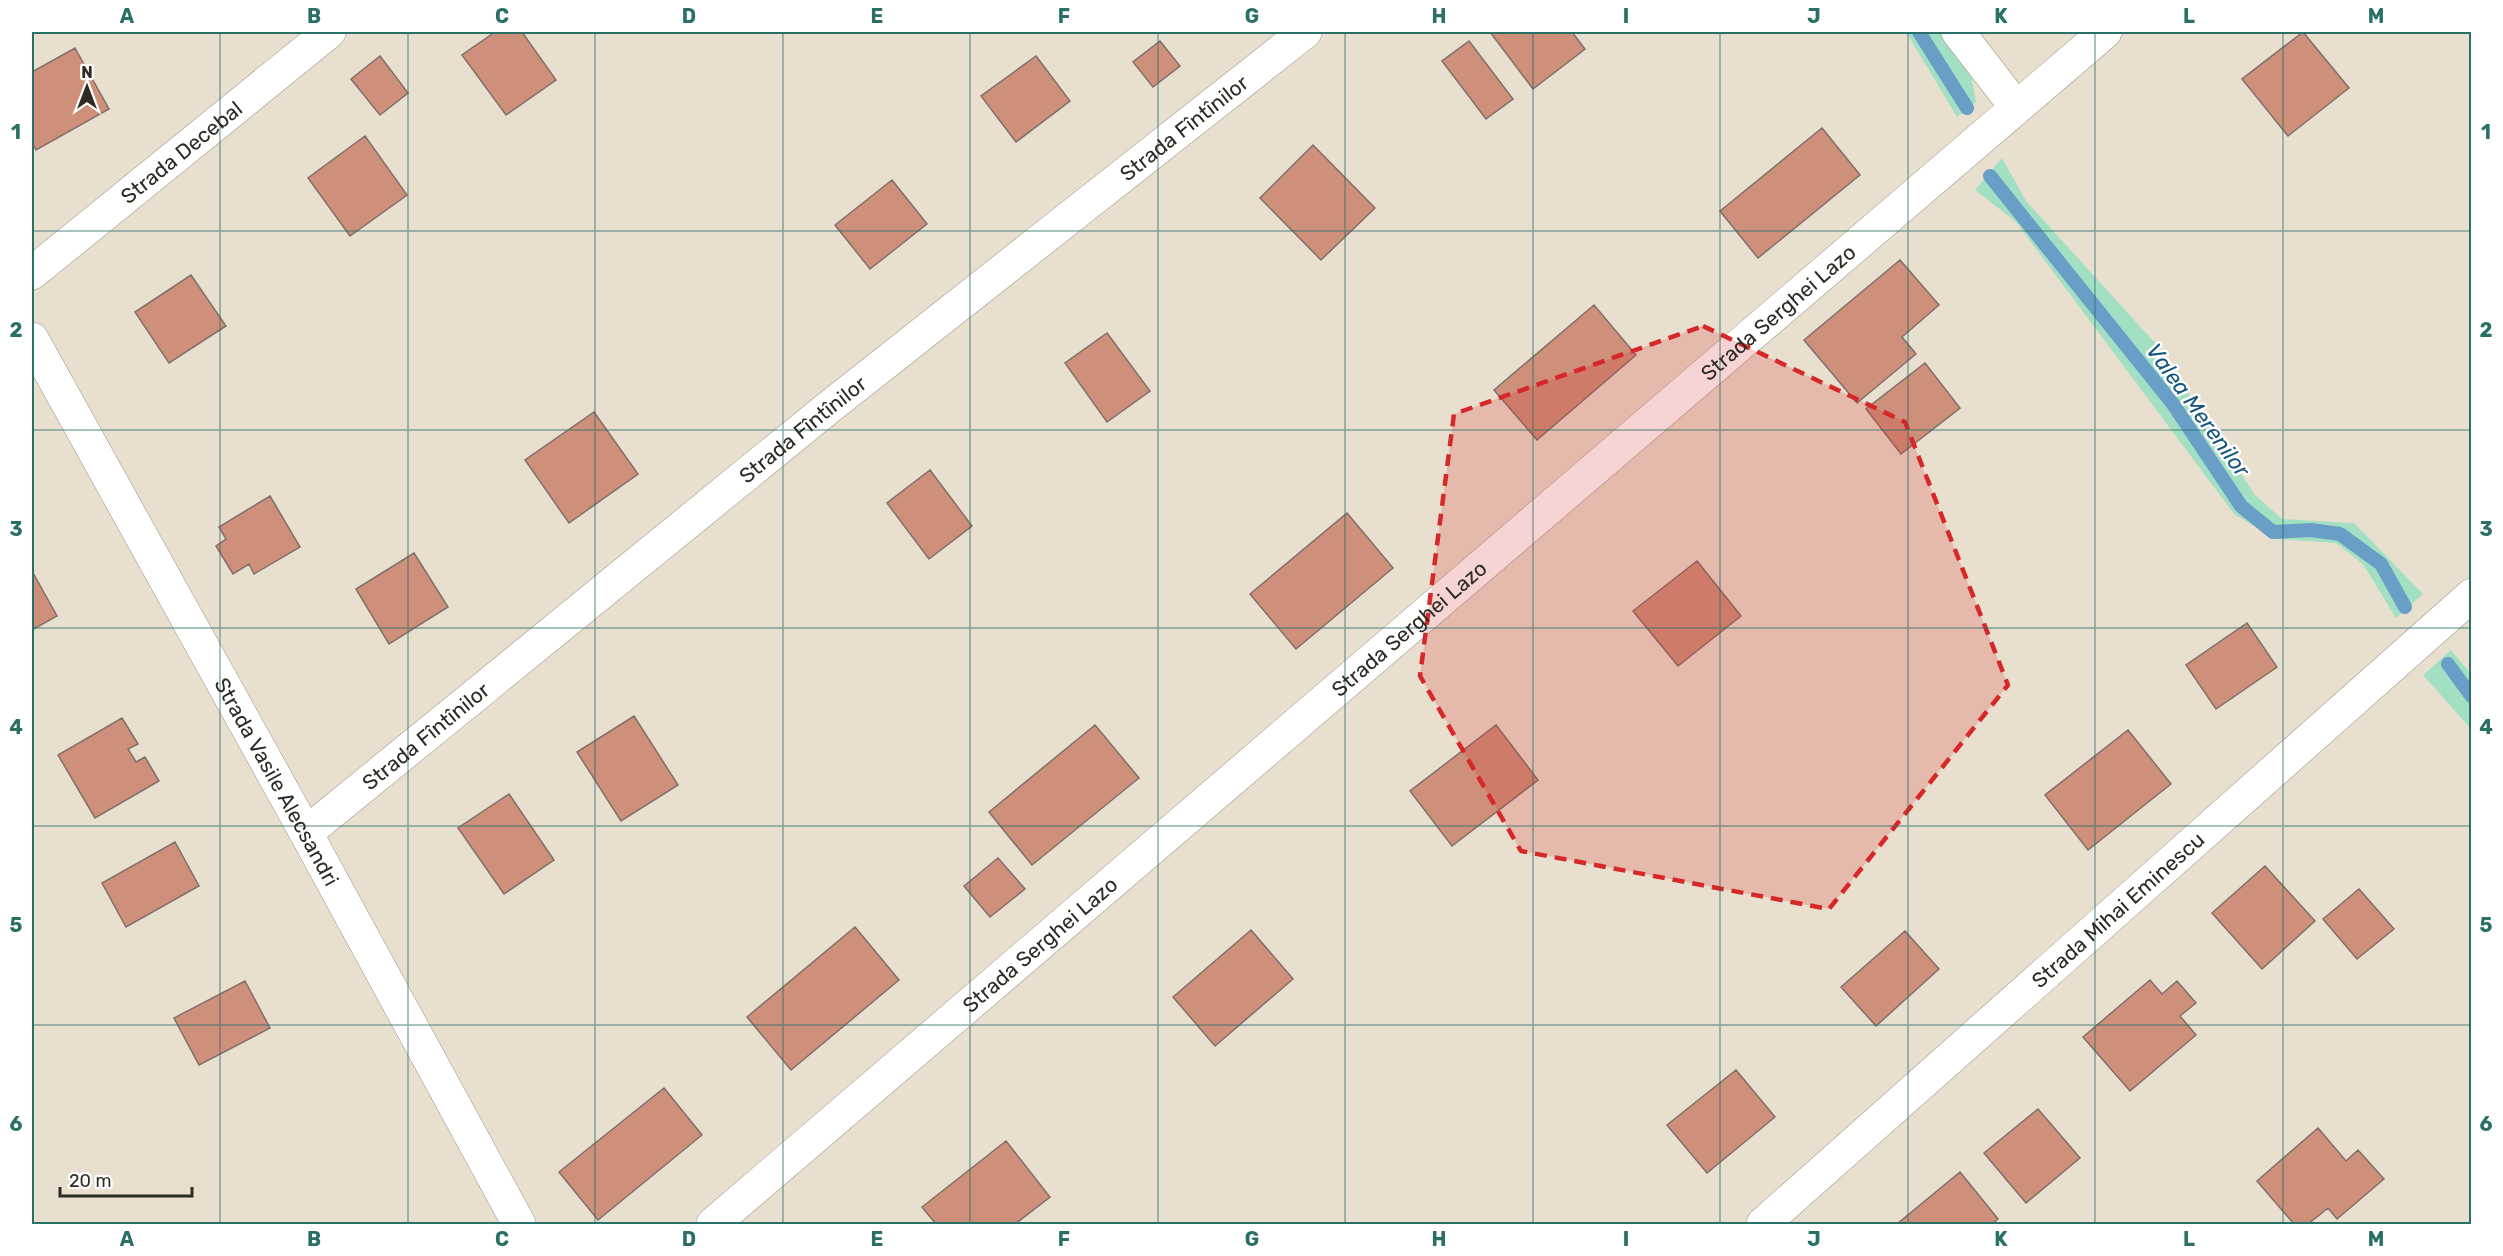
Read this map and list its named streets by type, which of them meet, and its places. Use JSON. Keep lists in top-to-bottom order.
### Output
{
  "streets": {
    "street": [
      "Strada Fîntînilor",
      "Strada Decebal",
      "Strada Serghei Lazo",
      "Strada Vasile Alecsandri",
      "Strada Mihai Eminescu"
    ]
  },
  "crossings": [
    ["Strada Fîntînilor", "Strada Vasile Alecsandri"]
  ],
  "water": ["Valea Merenilor"],
  "scale_bar": "20 m",
  "north": "top",
  "grid": {
    "columns": [
      "A",
      "B",
      "C",
      "D",
      "E",
      "F",
      "G",
      "H",
      "I",
      "J",
      "K",
      "L",
      "M"
    ],
    "rows": [
      "1",
      "2",
      "3",
      "4",
      "5",
      "6"
    ]
  }
}
